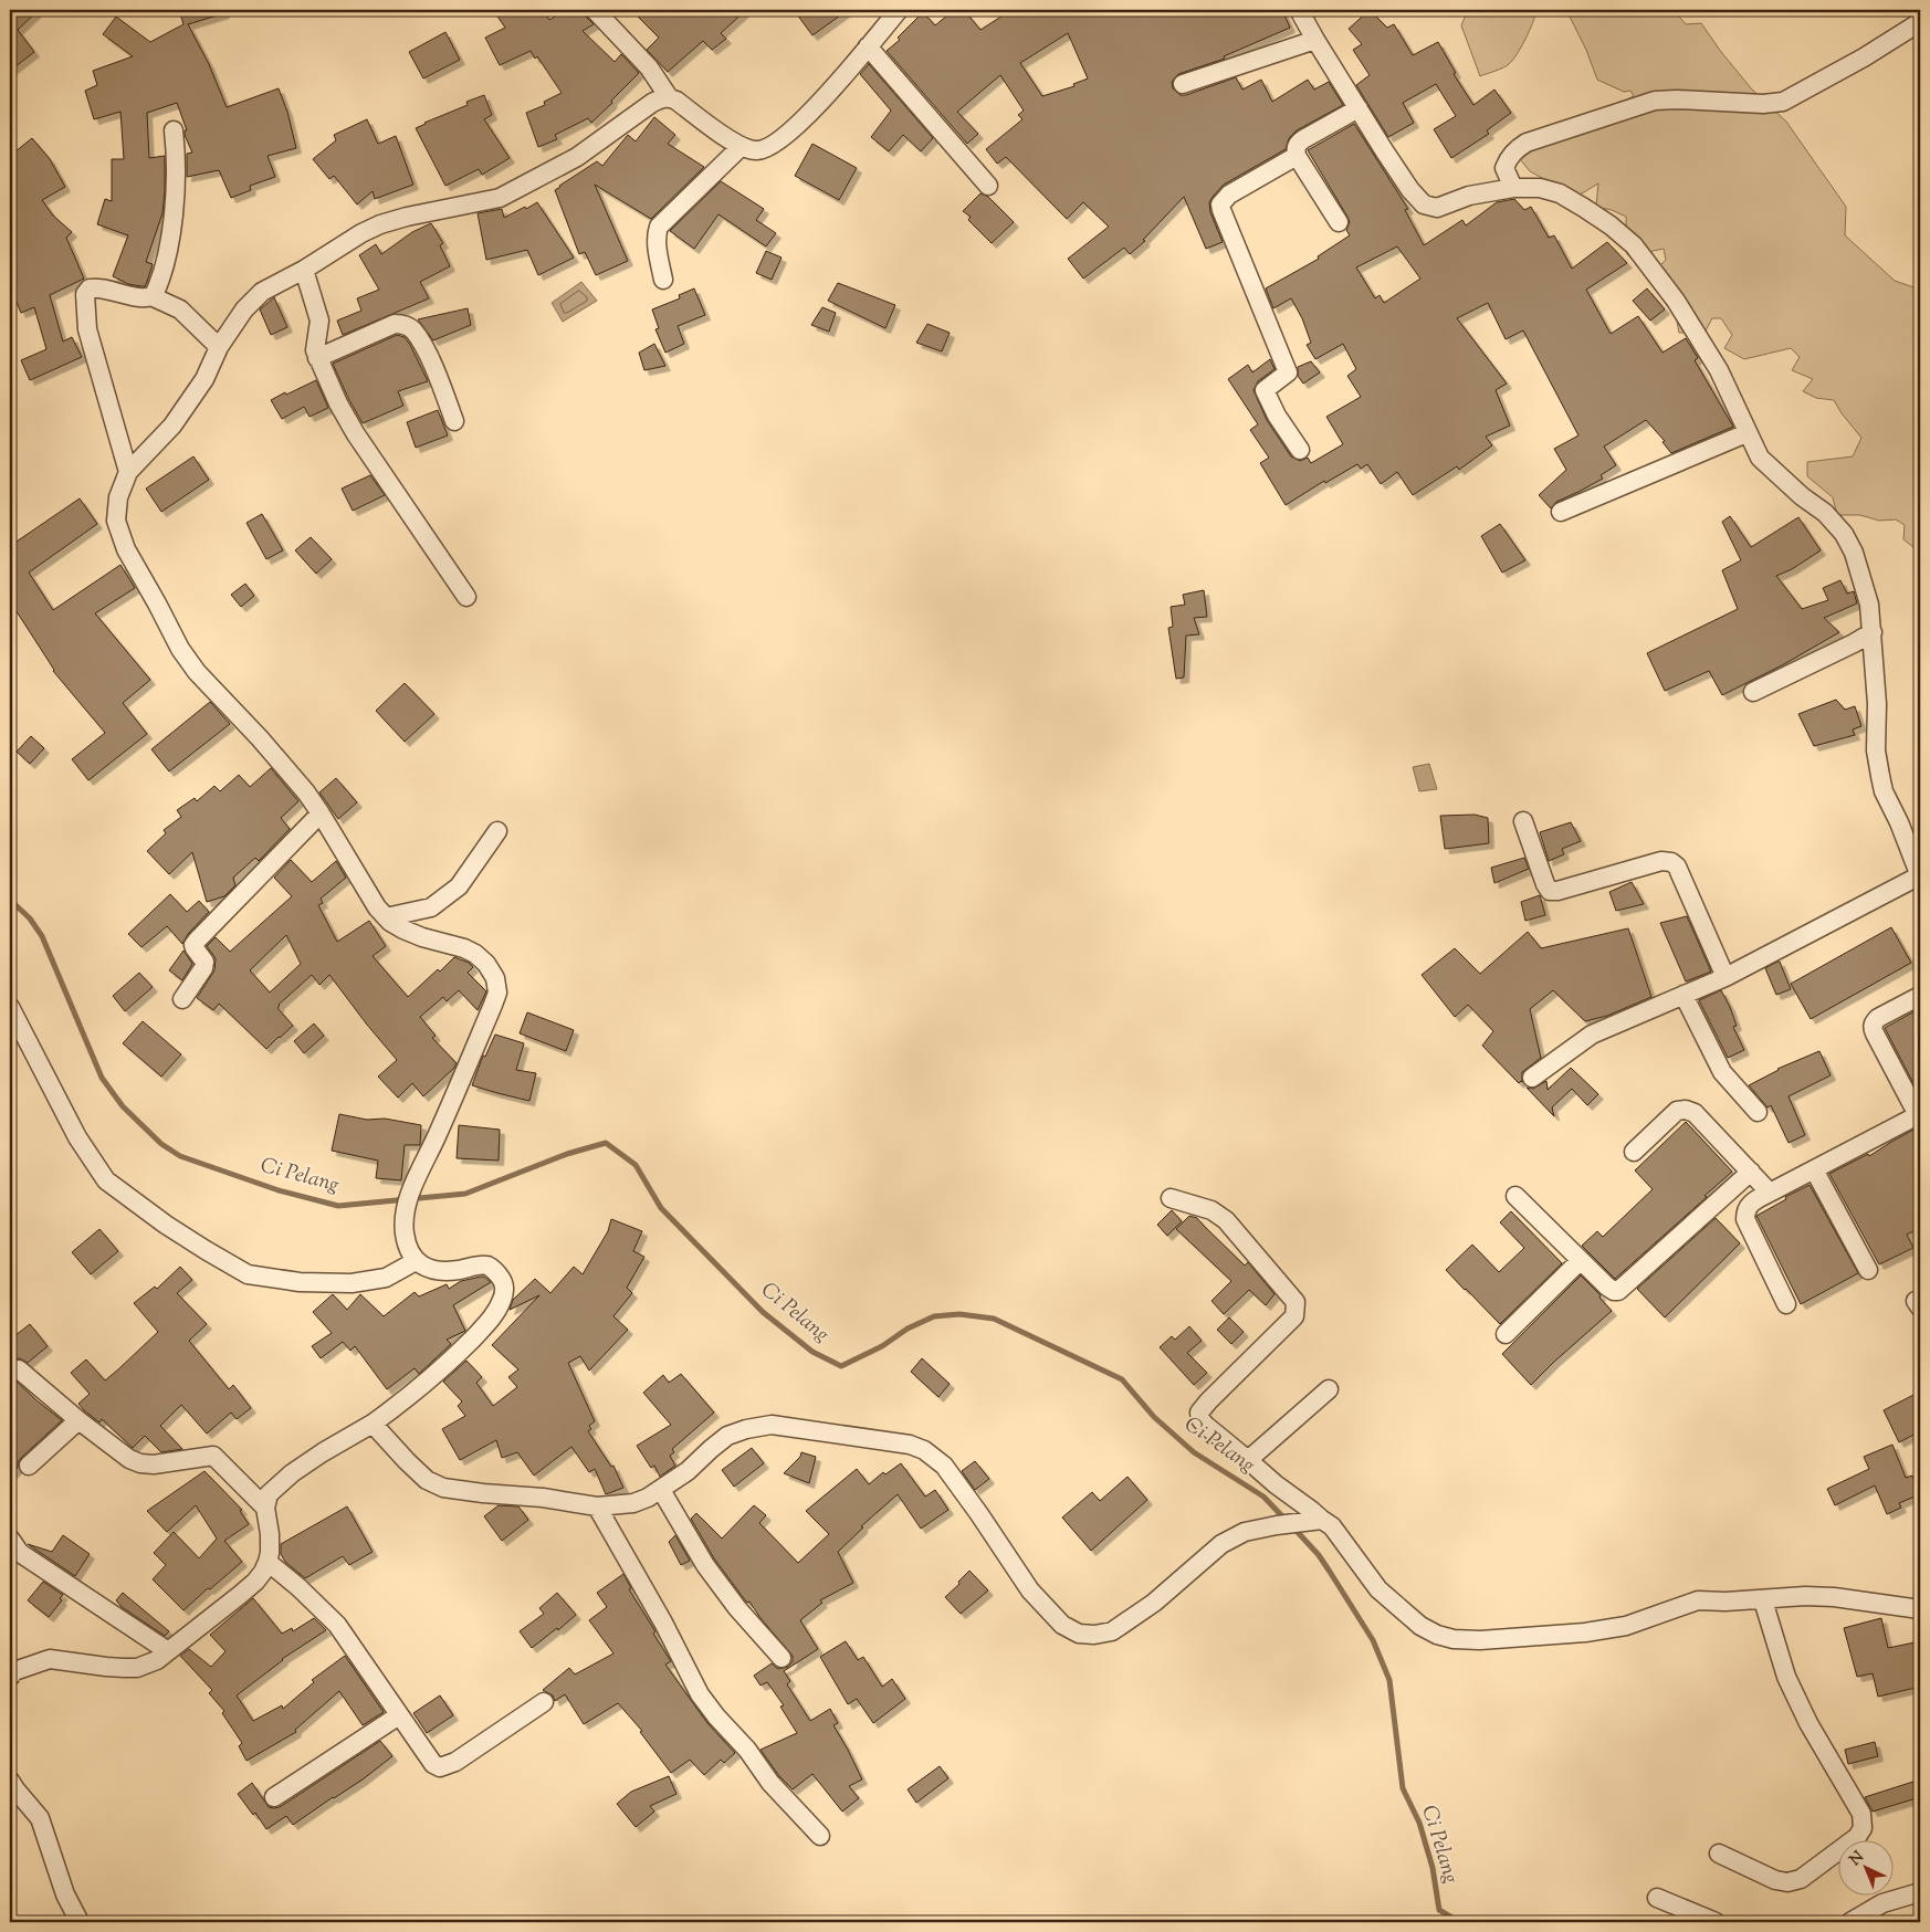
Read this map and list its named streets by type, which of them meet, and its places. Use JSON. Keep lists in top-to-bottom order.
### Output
{
  "water": ["Ci Pelang"],
  "north": "top left"
}
